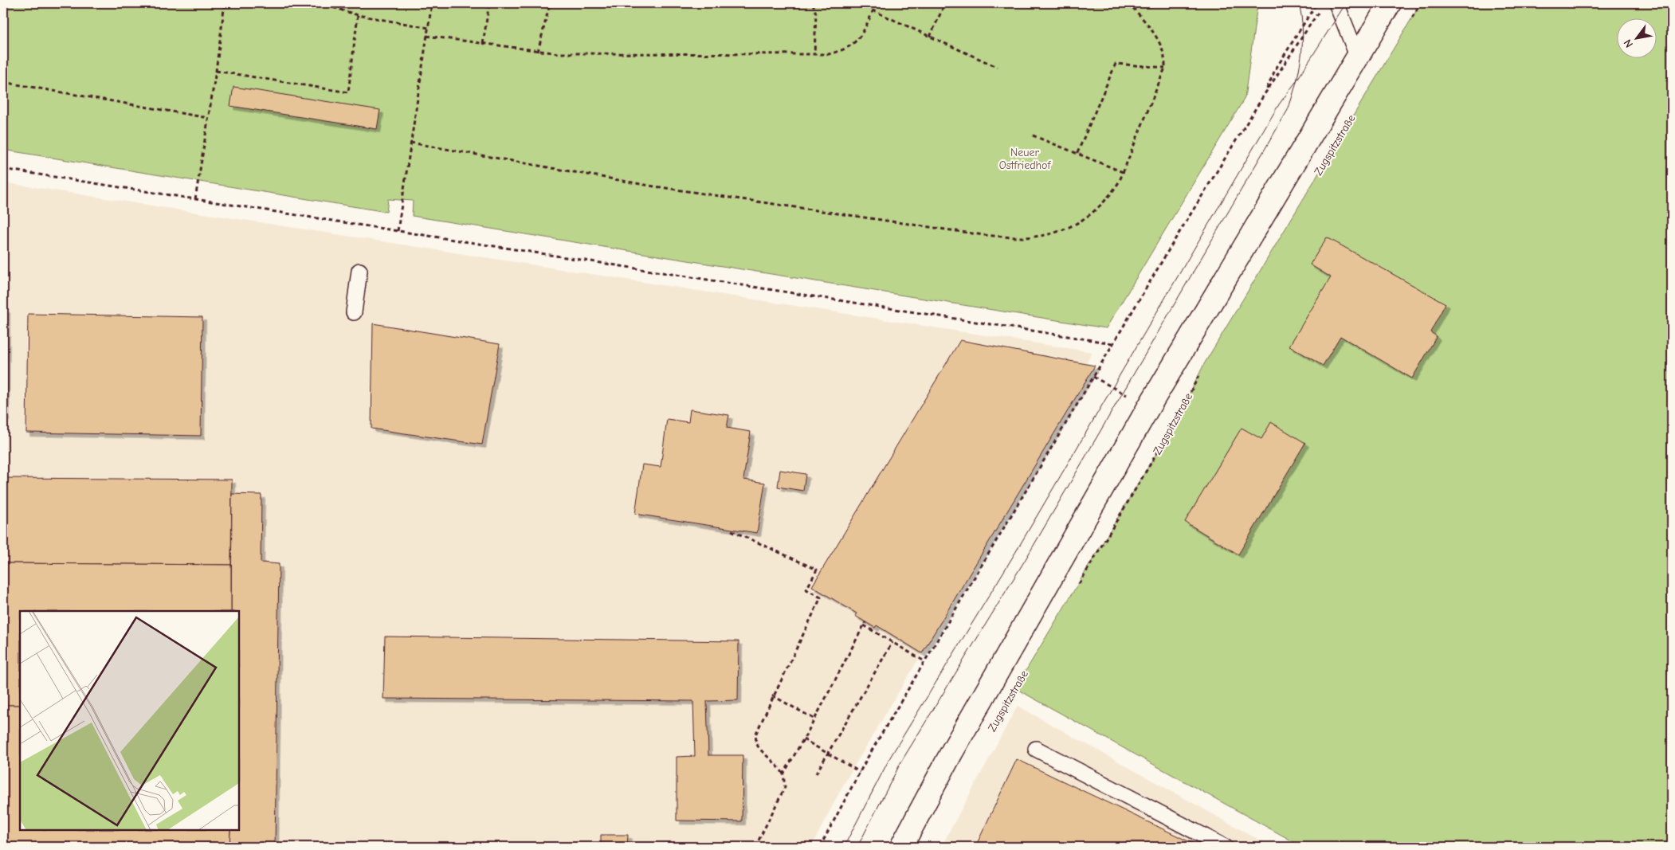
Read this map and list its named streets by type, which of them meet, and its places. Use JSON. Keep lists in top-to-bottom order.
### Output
{
  "streets": {
    "path": ["Zugspitzstraße"]
  },
  "parks": ["Neuer Ostfriedhof"],
  "north": "bottom left"
}
